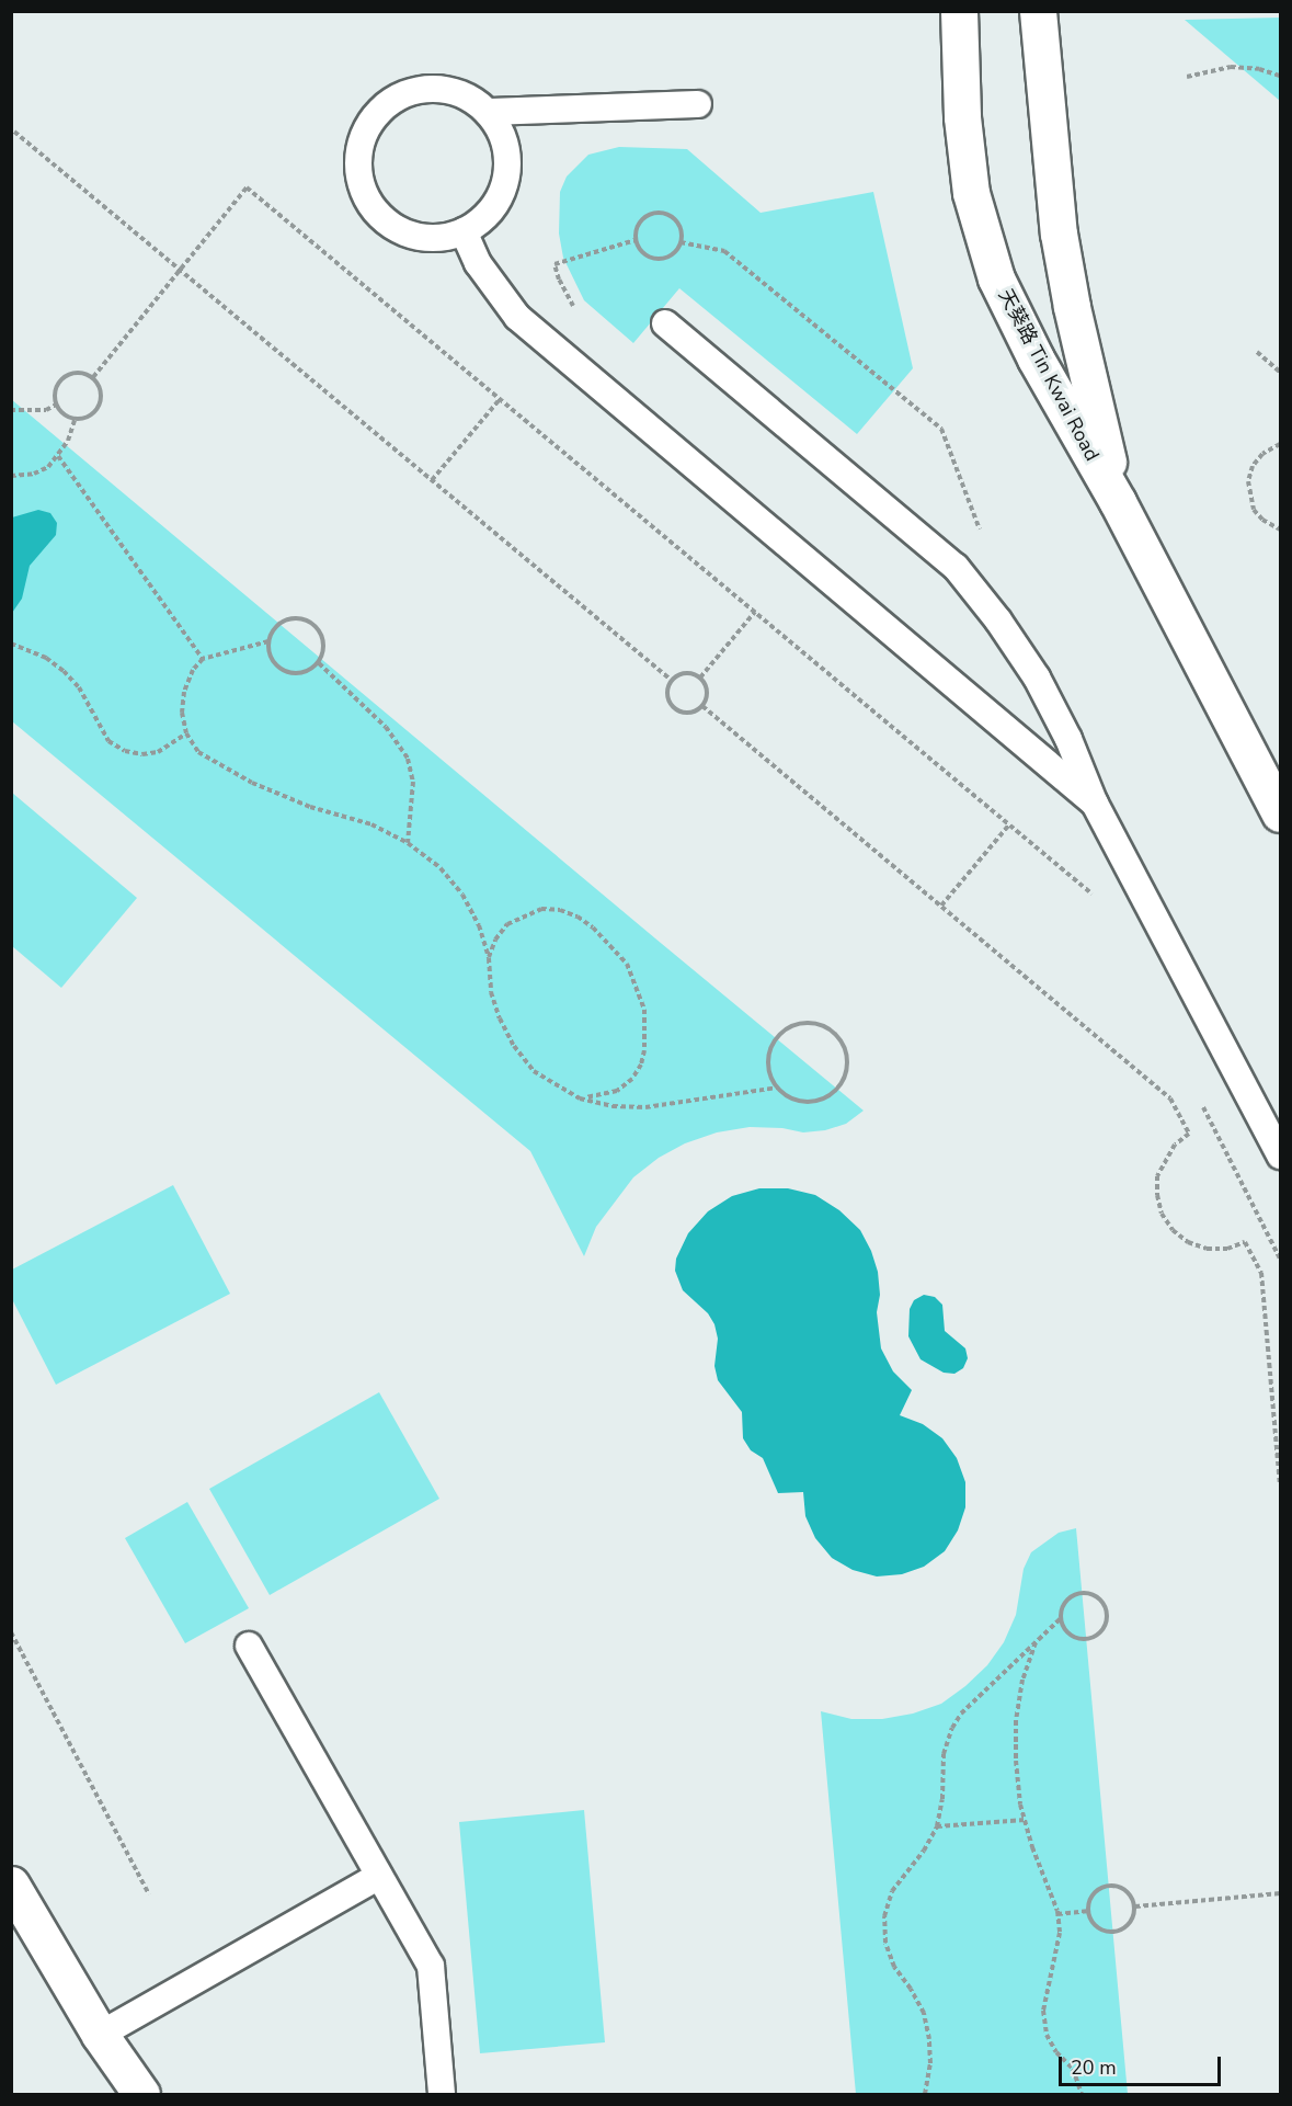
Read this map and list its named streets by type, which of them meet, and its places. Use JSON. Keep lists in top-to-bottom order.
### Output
{
  "streets": {
    "street": ["天葵路 Tin Kwai Road"]
  },
  "scale_bar": "20 m"
}
